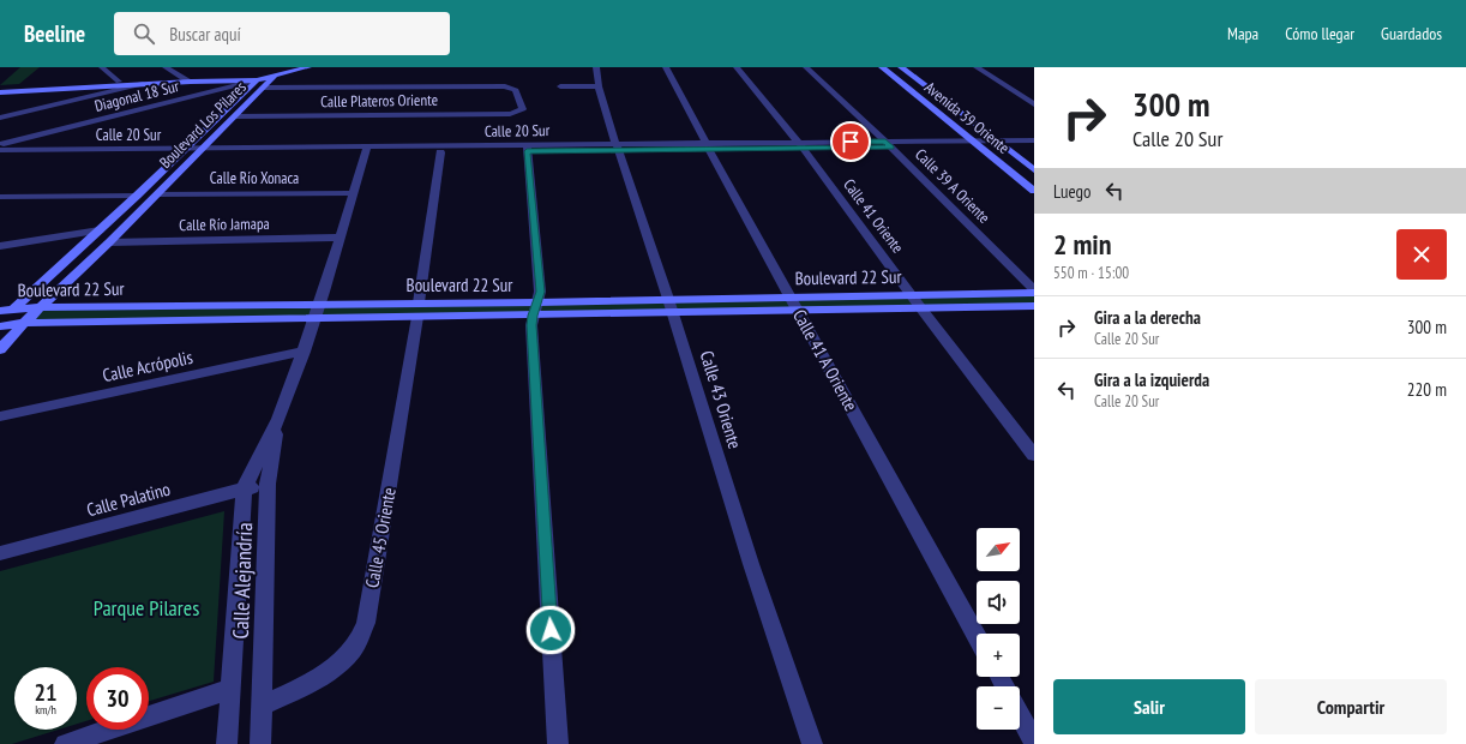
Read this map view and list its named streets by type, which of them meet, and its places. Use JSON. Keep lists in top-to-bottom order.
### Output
{
  "streets": {
    "street": [
      "Diagonal 18 Sur",
      "Calle Plateros Oriente",
      "Avenida 39 Oriente",
      "Boulevard Los Pilares",
      "Calle 20 Sur",
      "Calle Río Xonaca",
      "Calle 39 A Oriente",
      "Calle 41 Oriente",
      "Calle Río Jamapa",
      "Boulevard 22 Sur",
      "Calle 41 A Oriente",
      "Calle Acrópolis",
      "Calle 43 Oriente",
      "Calle Palatino",
      "Calle 45 Oriente",
      "Calle Alejandría"
    ]
  },
  "crossings": [
    ["Diagonal 18 Sur", "Calle Plateros Oriente"],
    ["Diagonal 18 Sur", "Boulevard Los Pilares"],
    ["Calle Plateros Oriente", "Boulevard Los Pilares"],
    ["Avenida 39 Oriente", "Calle 20 Sur"],
    ["Boulevard Los Pilares", "Calle 20 Sur"],
    ["Boulevard Los Pilares", "Calle Río Xonaca"],
    ["Boulevard Los Pilares", "Calle Río Jamapa"],
    ["Boulevard Los Pilares", "Boulevard 22 Sur"],
    ["Calle 20 Sur", "Calle 39 A Oriente"],
    ["Calle 20 Sur", "Calle 41 Oriente"],
    ["Calle 20 Sur", "Calle 41 A Oriente"],
    ["Calle 20 Sur", "Calle 43 Oriente"],
    ["Calle 20 Sur", "Calle Alejandría"],
    ["Calle Río Xonaca", "Calle Alejandría"],
    ["Calle 39 A Oriente", "Boulevard 22 Sur"],
    ["Calle 41 Oriente", "Boulevard 22 Sur"],
    ["Calle Río Jamapa", "Calle Alejandría"],
    ["Boulevard 22 Sur", "Calle 41 A Oriente"],
    ["Boulevard 22 Sur", "Calle 43 Oriente"],
    ["Boulevard 22 Sur", "Calle 45 Oriente"],
    ["Boulevard 22 Sur", "Calle Alejandría"],
    ["Calle Acrópolis", "Calle Alejandría"],
    ["Calle Palatino", "Calle Alejandría"],
    ["Calle 45 Oriente", "Calle Alejandría"]
  ],
  "parks": ["Parque Pilares"],
  "north": "top right",
  "page": {
    "header": "Beeline",
    "search": "Buscar aquí",
    "nav": ["Mapa", "Cómo llegar", "Guardados"],
    "turn": ["300 m", "Calle 20 Sur"],
    "then": "Luego",
    "heading": ["2 min", "550 m · 15:00"],
    "list": [
      {
        "name": "Gira a la derecha",
        "note": "Calle 20 Sur",
        "value": "300 m"
      },
      {
        "name": "Gira a la izquierda",
        "note": "Calle 20 Sur",
        "value": "220 m"
      }
    ],
    "map_buttons": ["+", "−"],
    "speed": "21 km/h",
    "limit": "30",
    "buttons": ["Salir", "Compartir"]
  }
}
